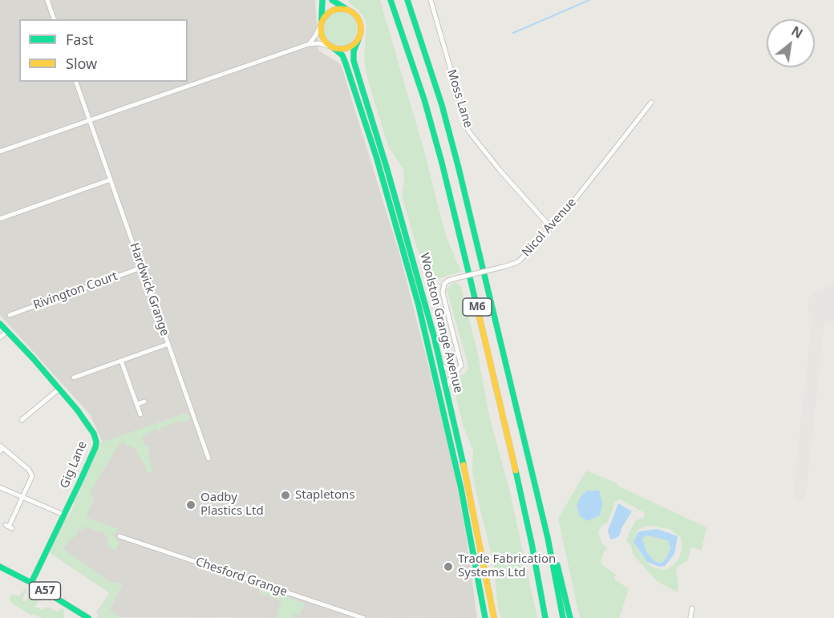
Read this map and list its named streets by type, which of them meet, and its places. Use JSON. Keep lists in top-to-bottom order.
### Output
{
  "streets": {
    "main road": [
      "M6",
      "Woolston Grange Avenue",
      "Gig Lane",
      "A57"
    ],
    "street": [
      "Moss Lane",
      "Nicol Avenue",
      "Hardwick Grange",
      "Rivington Court",
      "Chesford Grange"
    ]
  },
  "crossings": [
    ["Moss Lane", "Nicol Avenue"],
    ["Nicol Avenue", "Woolston Grange Avenue"],
    ["Hardwick Grange", "Rivington Court"],
    ["Gig Lane", "A57"]
  ],
  "places": ["Stapletons", "Oadby Plastics Ltd", "Trade Fabrication Systems Ltd"],
  "legend": ["Fast", "Slow"],
  "north": "top right"
}
